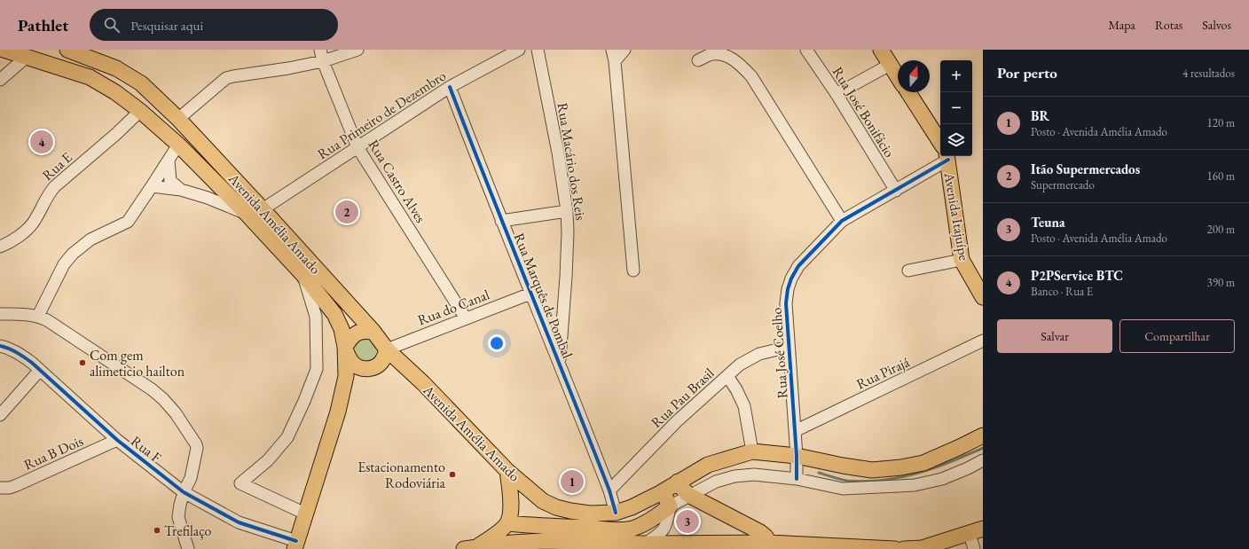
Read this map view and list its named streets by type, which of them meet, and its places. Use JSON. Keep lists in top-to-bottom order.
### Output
{
  "streets": {
    "main road": ["Avenida Itajuípe", "Avenida Amélia Amado"],
    "street": [
      "Rua José Bonifácio",
      "Rua Primeiro de Dezembro",
      "Rua Macário dos Reis",
      "Rua E",
      "Rua Castro Alves",
      "Rua Marquês de Pombal",
      "Rua do Canal",
      "Rua José Coelho",
      "Rua Pirajá",
      "Rua Pau Brasil",
      "Rua F",
      "Rua B Dois"
    ]
  },
  "crossings": [
    ["Rua José Bonifácio", "Rua José Coelho"],
    ["Rua Primeiro de Dezembro", "Rua Castro Alves"],
    ["Rua Primeiro de Dezembro", "Avenida Amélia Amado"],
    ["Rua Primeiro de Dezembro", "Rua Marquês de Pombal"],
    ["Rua Macário dos Reis", "Rua Marquês de Pombal"],
    ["Rua E", "Avenida Amélia Amado"],
    ["Rua Castro Alves", "Rua do Canal"],
    ["Avenida Amélia Amado", "Rua Marquês de Pombal"],
    ["Avenida Amélia Amado", "Rua do Canal"],
    ["Avenida Amélia Amado", "Rua José Coelho"],
    ["Avenida Amélia Amado", "Rua F"],
    ["Rua Marquês de Pombal", "Rua do Canal"],
    ["Rua Marquês de Pombal", "Rua Pau Brasil"],
    ["Rua José Coelho", "Rua Pirajá"],
    ["Rua José Coelho", "Rua Pau Brasil"],
    ["Rua F", "Rua B Dois"]
  ],
  "places": ["Com gem alimeticio hailton", "Estacionamento Rodoviária", "Trefilaço"],
  "north": "top",
  "page": {
    "header": "Pathlet",
    "search": "Pesquisar aqui",
    "nav": ["Mapa", "Rotas", "Salvos"],
    "heading": ["Por perto", "4 resultados"],
    "map_buttons": ["+", "−"],
    "list": [
      {
        "mark": "1",
        "name": "BR",
        "note": "Posto · Avenida Amélia Amado",
        "value": "120 m"
      },
      {
        "mark": "2",
        "name": "Itão Supermercados",
        "note": "Supermercado",
        "value": "160 m"
      },
      {
        "mark": "3",
        "name": "Teuna",
        "note": "Posto · Avenida Amélia Amado",
        "value": "200 m"
      },
      {
        "mark": "4",
        "name": "P2PService BTC",
        "note": "Banco · Rua E",
        "value": "390 m"
      }
    ],
    "pins": [
      "4",
      "2",
      "1",
      "3"
    ],
    "buttons": ["Salvar", "Compartilhar"]
  }
}
